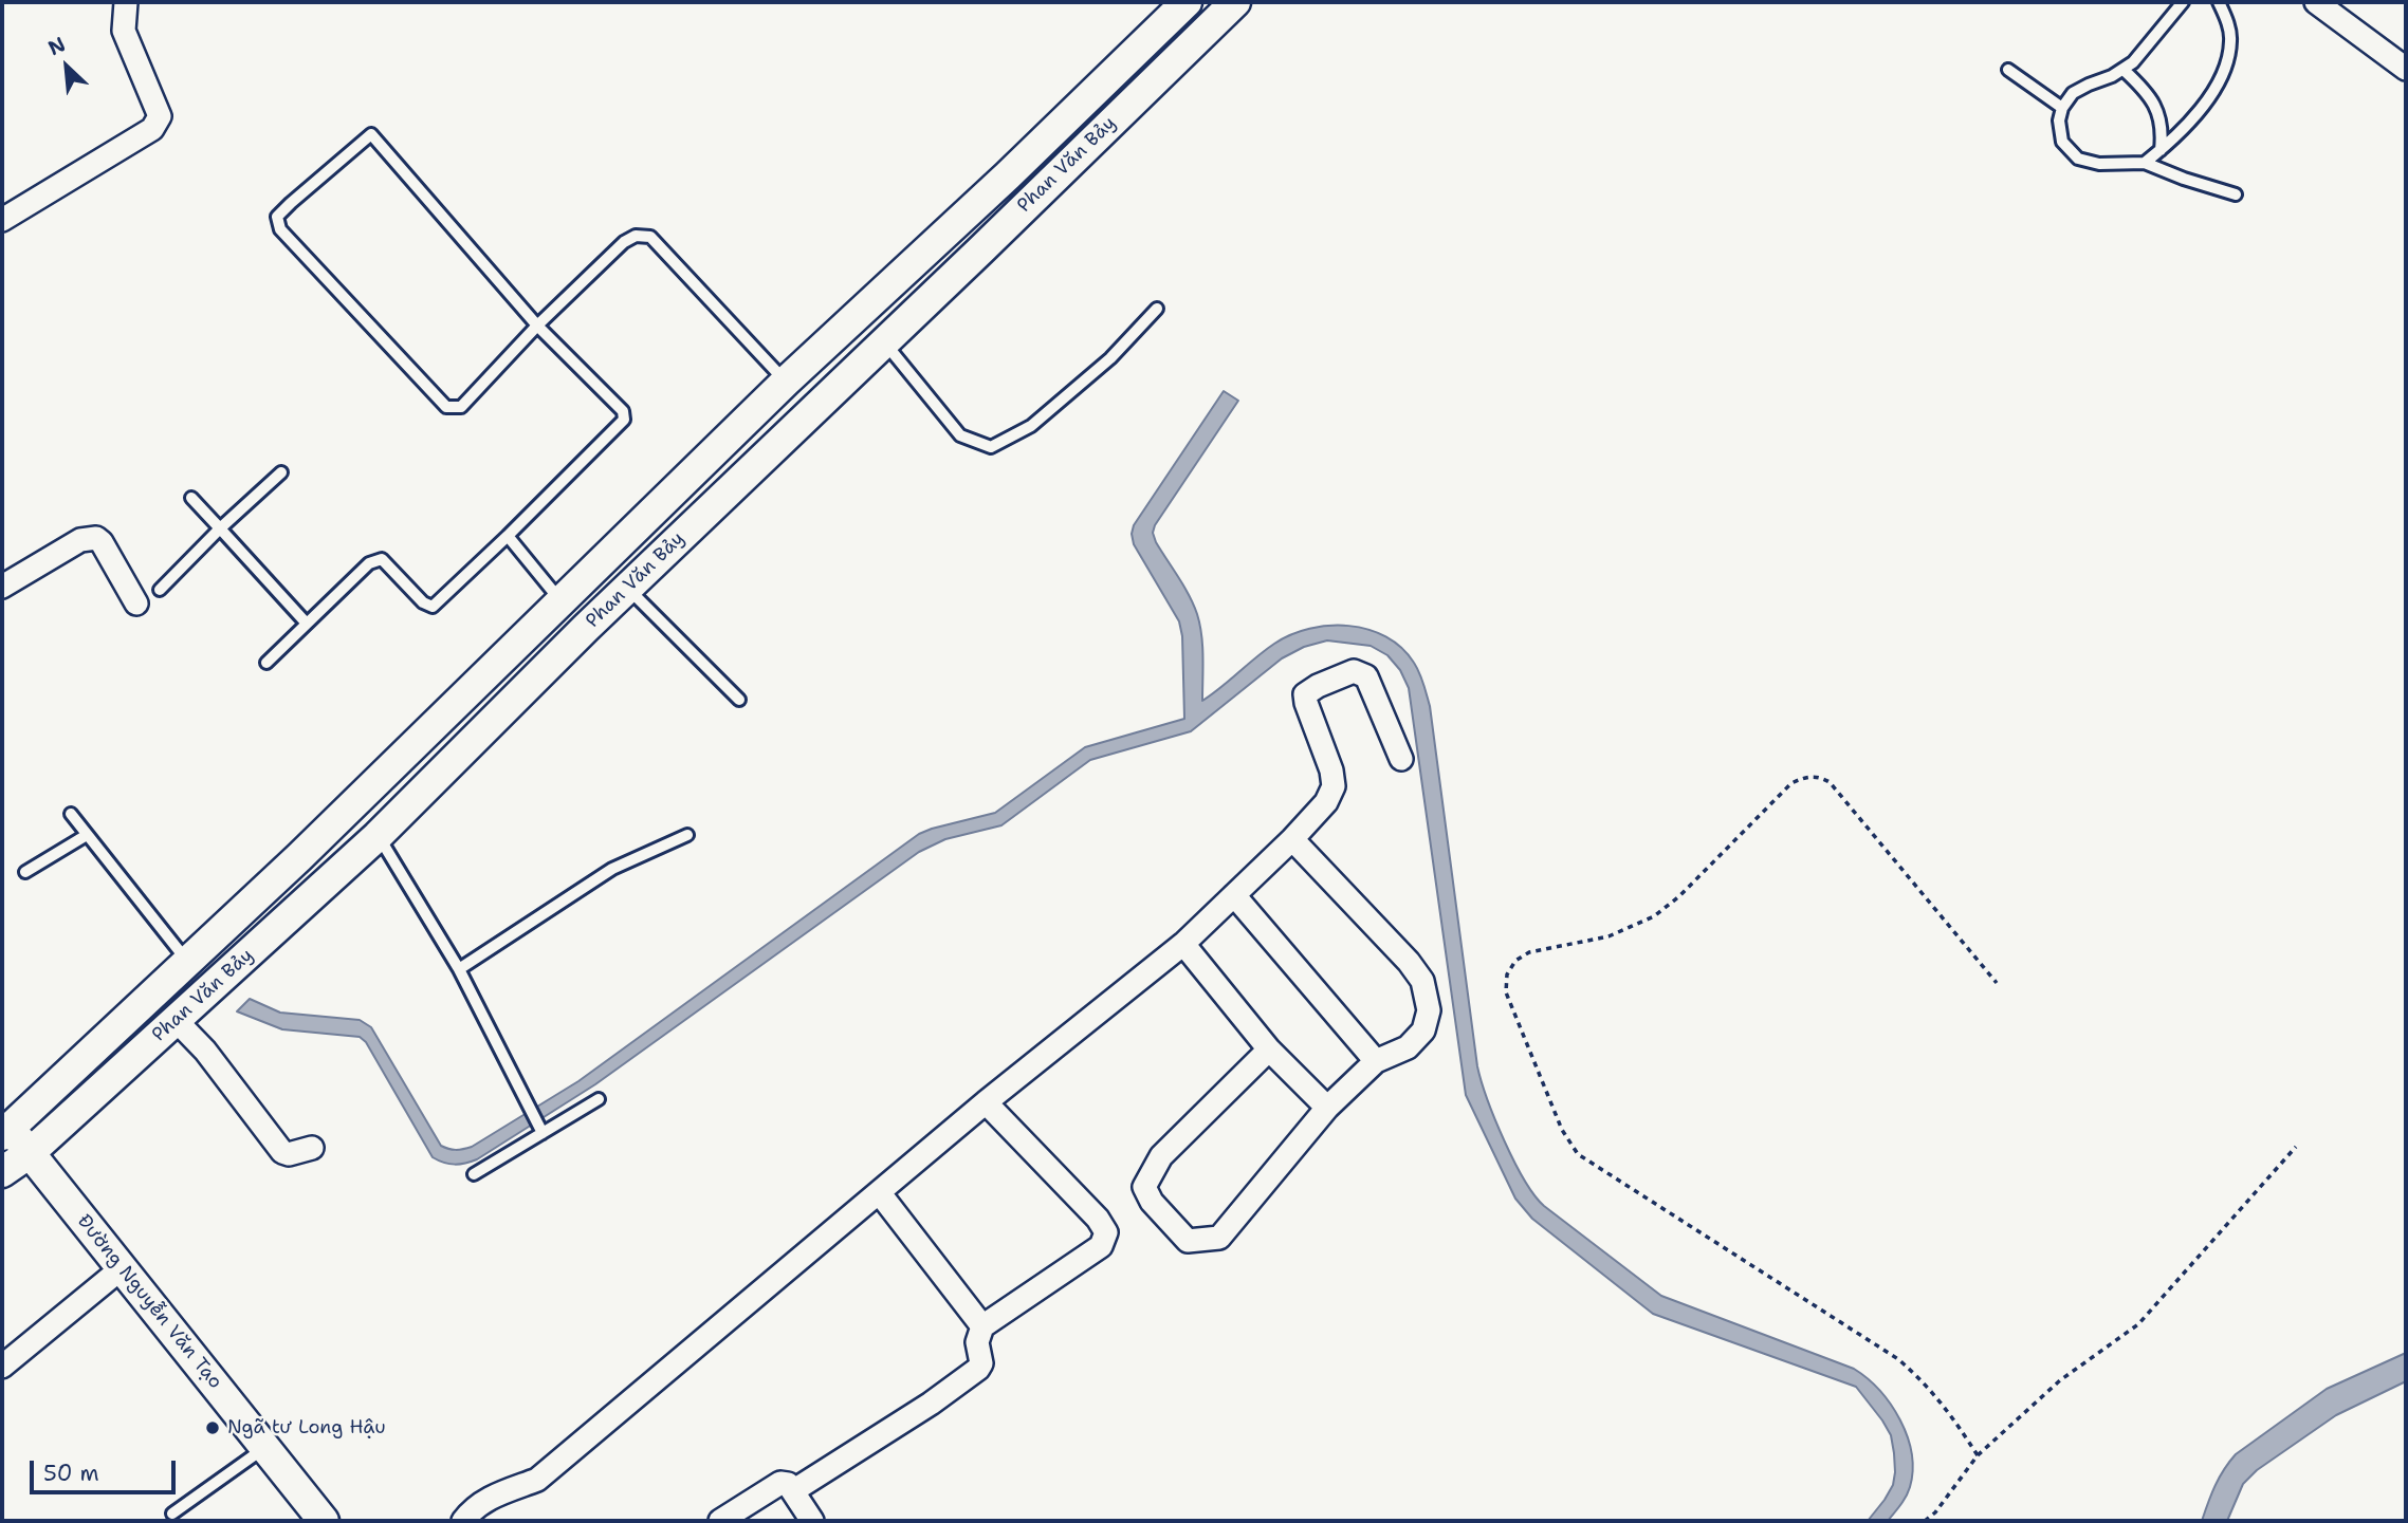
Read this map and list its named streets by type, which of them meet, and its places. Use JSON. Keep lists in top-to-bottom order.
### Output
{
  "streets": {
    "main road": ["Phan Văn Bảy", "Đường Nguyễn Văn Tạo"]
  },
  "crossings": [
    ["Phan Văn Bảy", "Đường Nguyễn Văn Tạo"]
  ],
  "places": ["Ngã tư Long Hậu"],
  "scale_bar": "50 m",
  "north": "top left"
}
